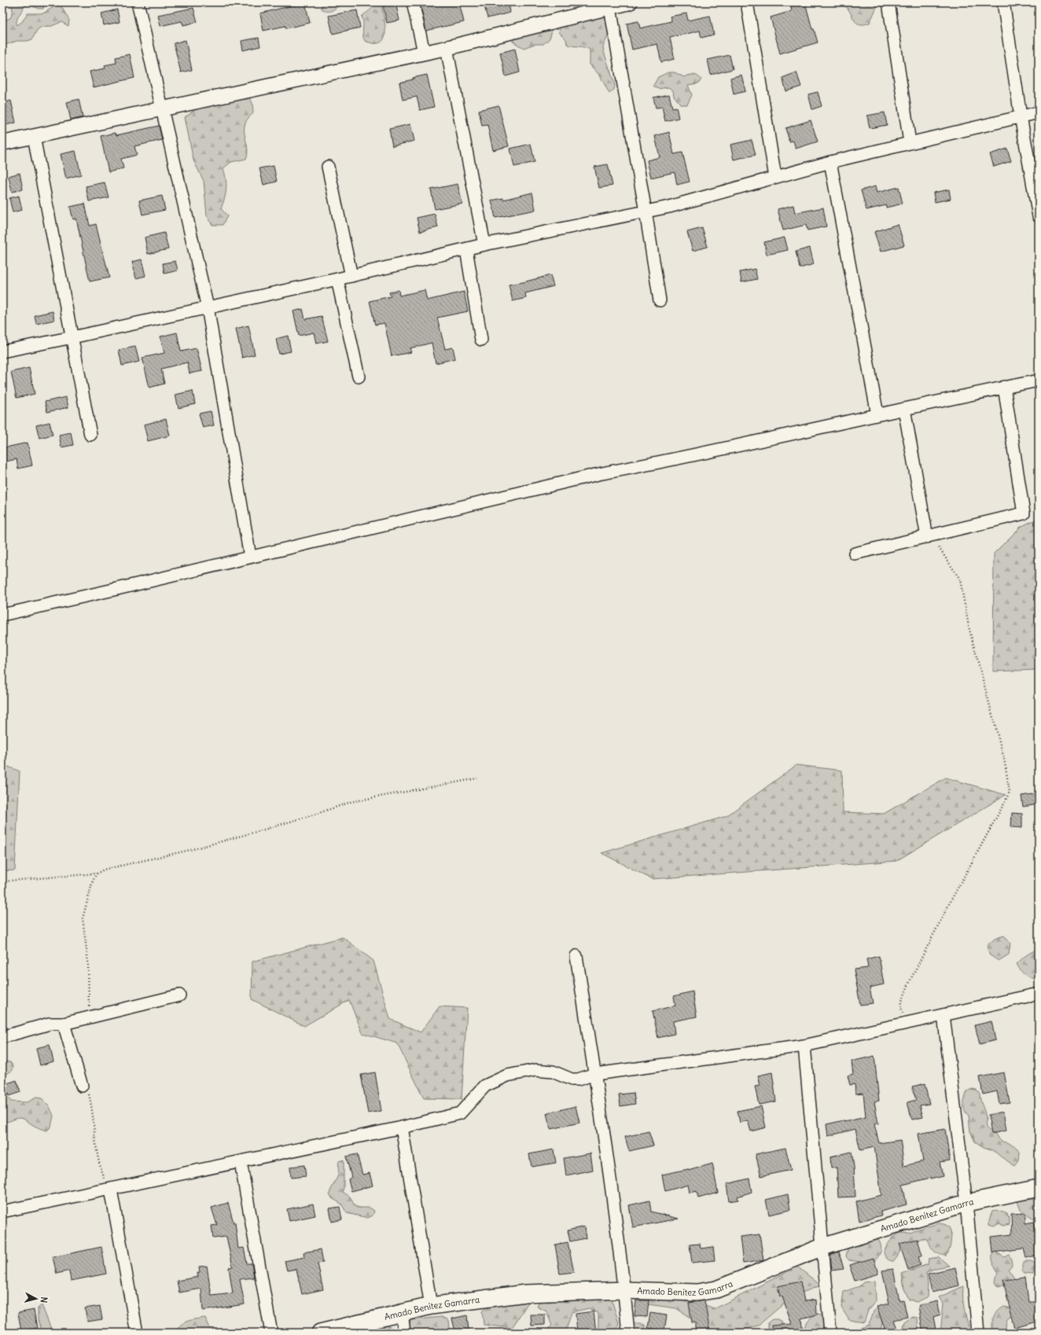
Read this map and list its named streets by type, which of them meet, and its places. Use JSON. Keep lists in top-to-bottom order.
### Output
{
  "streets": {
    "main road": ["Amado Benítez Gamarra"]
  },
  "north": "right"
}
